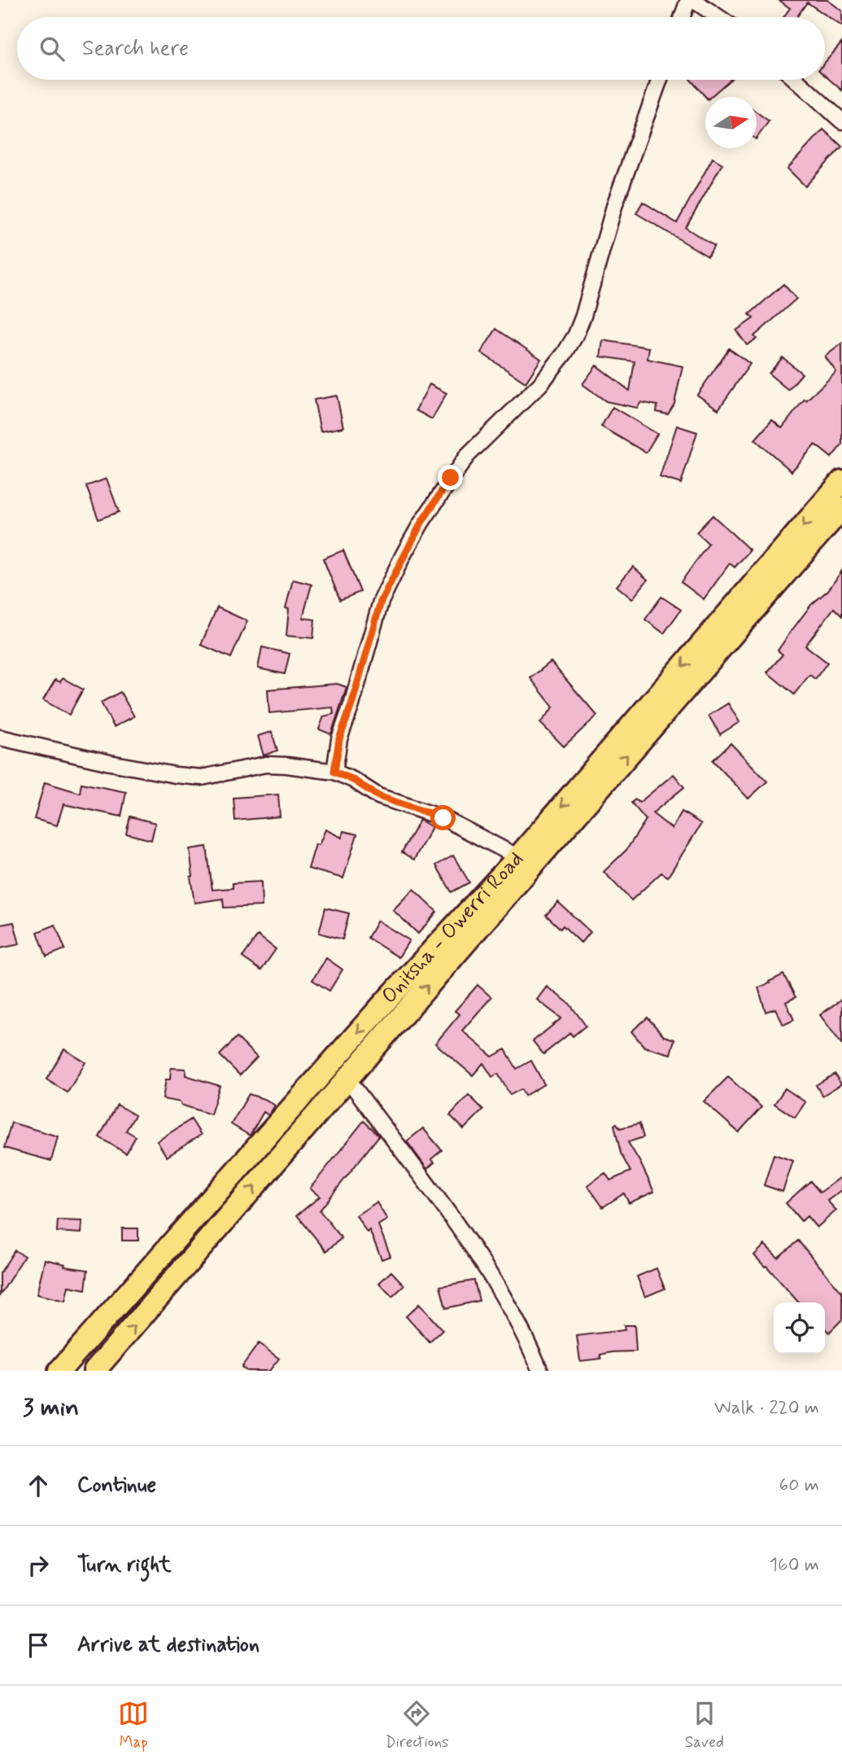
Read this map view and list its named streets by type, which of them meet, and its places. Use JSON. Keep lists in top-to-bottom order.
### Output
{
  "streets": {
    "highway": ["Onitsha - Owerri Road"]
  },
  "north": "right",
  "page": {
    "search": "Search here",
    "heading": ["3 min", "Walk · 220 m"],
    "list": [
      ["Continue", "60 m"],
      ["Turn right", "160 m"],
      "Arrive at destination"
    ],
    "nav": ["Map", "Directions", "Saved"]
  }
}
